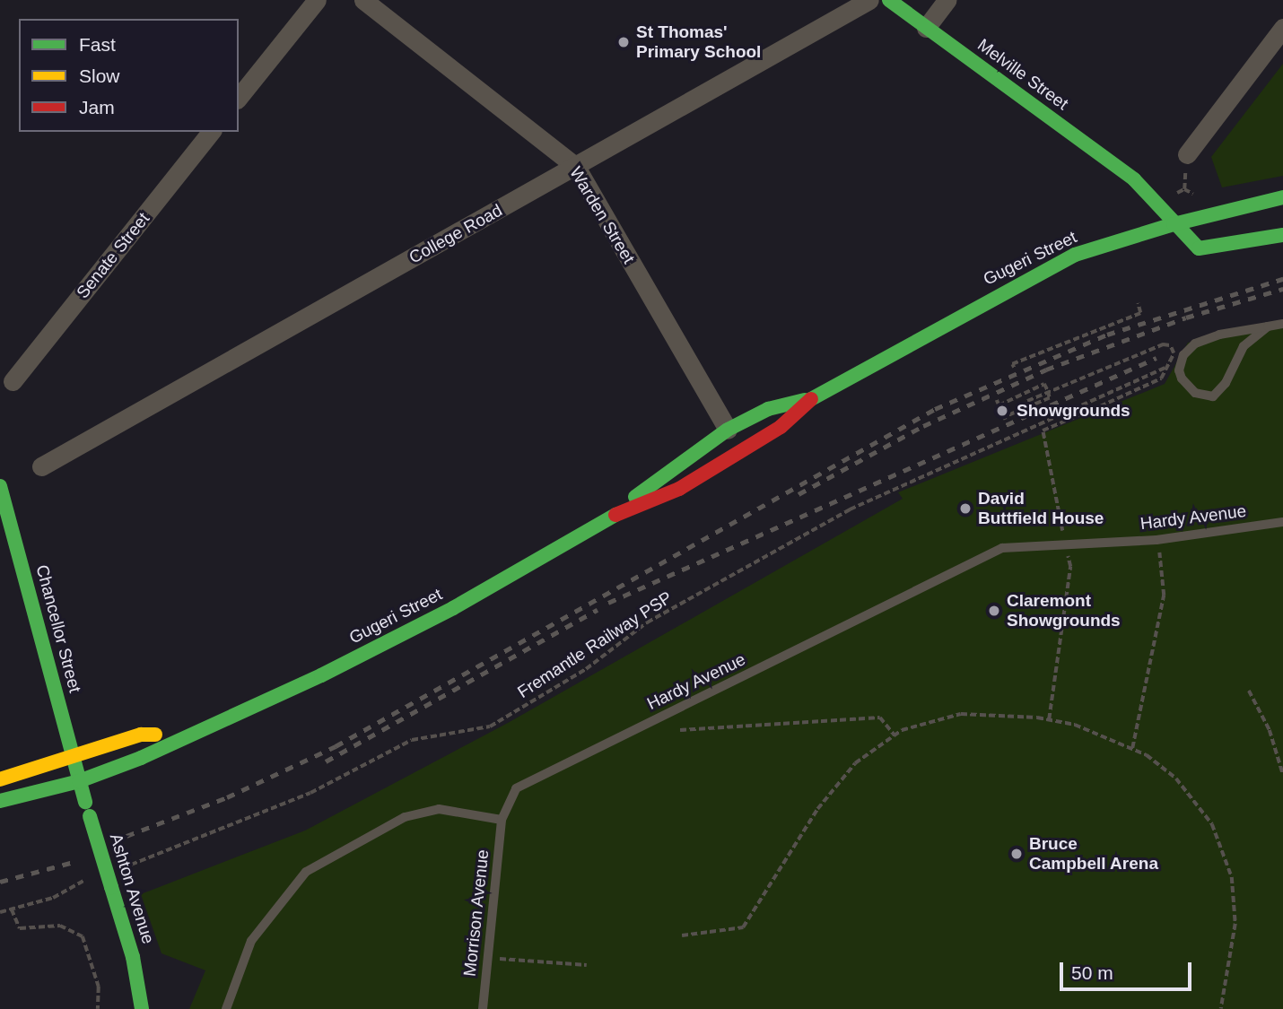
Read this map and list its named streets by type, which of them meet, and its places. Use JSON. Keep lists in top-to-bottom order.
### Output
{
  "streets": {
    "main road": [
      "Melville Street",
      "Gugeri Street",
      "Chancellor Street",
      "Ashton Avenue"
    ],
    "street": ["Warden Street", "College Road", "Senate Street"],
    "lane": ["Hardy Avenue", "Morrison Avenue"],
    "path": ["Fremantle Railway PSP"]
  },
  "crossings": [
    ["Melville Street", "Gugeri Street"],
    ["Warden Street", "College Road"],
    ["Warden Street", "Gugeri Street"],
    ["Gugeri Street", "Chancellor Street"],
    ["Gugeri Street", "Ashton Avenue"],
    ["Hardy Avenue", "Morrison Avenue"],
    ["Chancellor Street", "Ashton Avenue"]
  ],
  "places": [
    "St Thomas' Primary School",
    "Showgrounds",
    "David Buttfield House",
    "Claremont Showgrounds",
    "Bruce Campbell Arena"
  ],
  "legend": ["Fast", "Slow", "Jam"],
  "scale_bar": "50 m"
}
